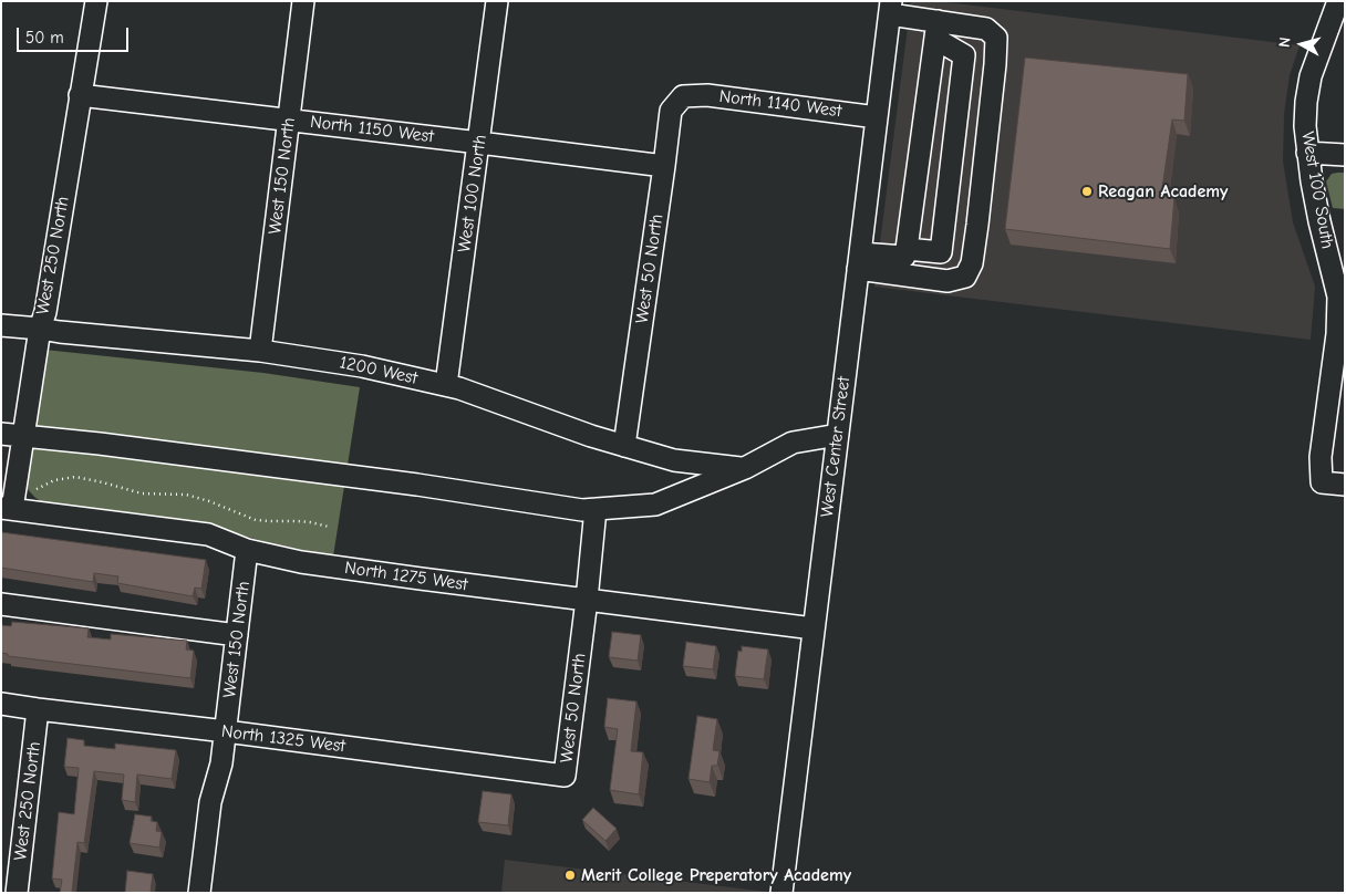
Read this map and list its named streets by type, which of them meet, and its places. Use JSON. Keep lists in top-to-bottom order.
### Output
{
  "streets": {
    "street": [
      "North 1140 West",
      "North 1150 West",
      "West 150 North",
      "West 100 South",
      "West 100 North",
      "West 250 North",
      "West 50 North",
      "1200 West",
      "West Center Street",
      "North 1275 West",
      "North 1325 West"
    ]
  },
  "crossings": [
    ["North 1140 West", "West 50 North"],
    ["North 1140 West", "West Center Street"],
    ["North 1150 West", "West 150 North"],
    ["North 1150 West", "West 100 North"],
    ["North 1150 West", "West 250 North"],
    ["North 1150 West", "West 50 North"],
    ["West 150 North", "1200 West"],
    ["West 150 North", "North 1275 West"],
    ["West 150 North", "North 1325 West"],
    ["West 100 North", "1200 West"],
    ["West 250 North", "1200 West"],
    ["West 250 North", "North 1275 West"],
    ["West 250 North", "North 1325 West"],
    ["West 50 North", "1200 West"],
    ["West 50 North", "North 1275 West"],
    ["West 50 North", "North 1325 West"],
    ["West Center Street", "North 1275 West"]
  ],
  "places": ["Reagan Academy", "Merit College Preperatory Academy"],
  "scale_bar": "50 m",
  "north": "left"
}
